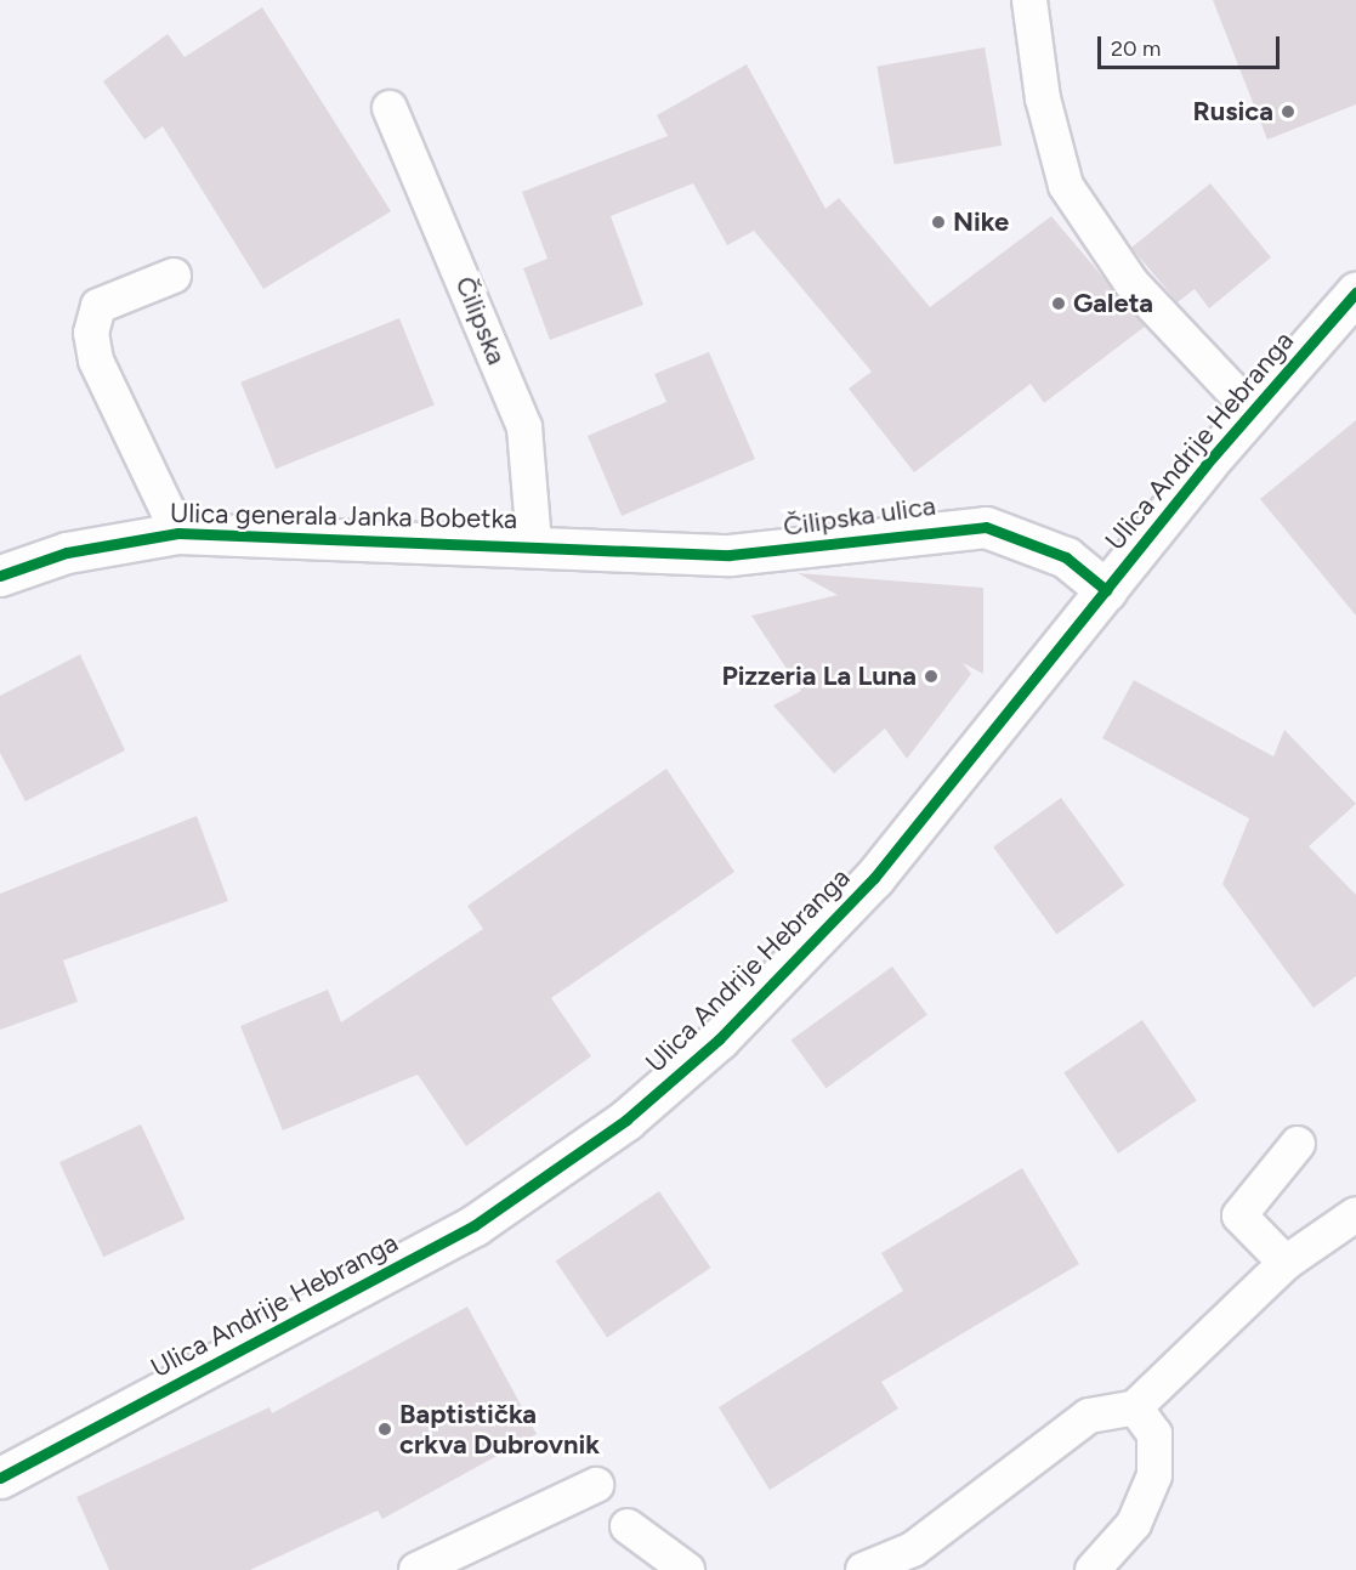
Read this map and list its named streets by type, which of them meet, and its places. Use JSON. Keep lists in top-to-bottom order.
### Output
{
  "streets": {
    "street": ["Ulica Andrije Hebranga", "Ulica generala Janka Bobetka", "Čilipska ulica"],
    "lane": ["Čilipska"]
  },
  "crossings": [
    ["Čilipska", "Ulica generala Janka Bobetka"],
    ["Ulica Andrije Hebranga", "Čilipska ulica"],
    ["Ulica generala Janka Bobetka", "Čilipska ulica"]
  ],
  "places": [
    "Rusica",
    "Nike",
    "Galeta",
    "Pizzeria La Luna",
    "Baptistička crkva Dubrovnik"
  ],
  "scale_bar": "20 m"
}
